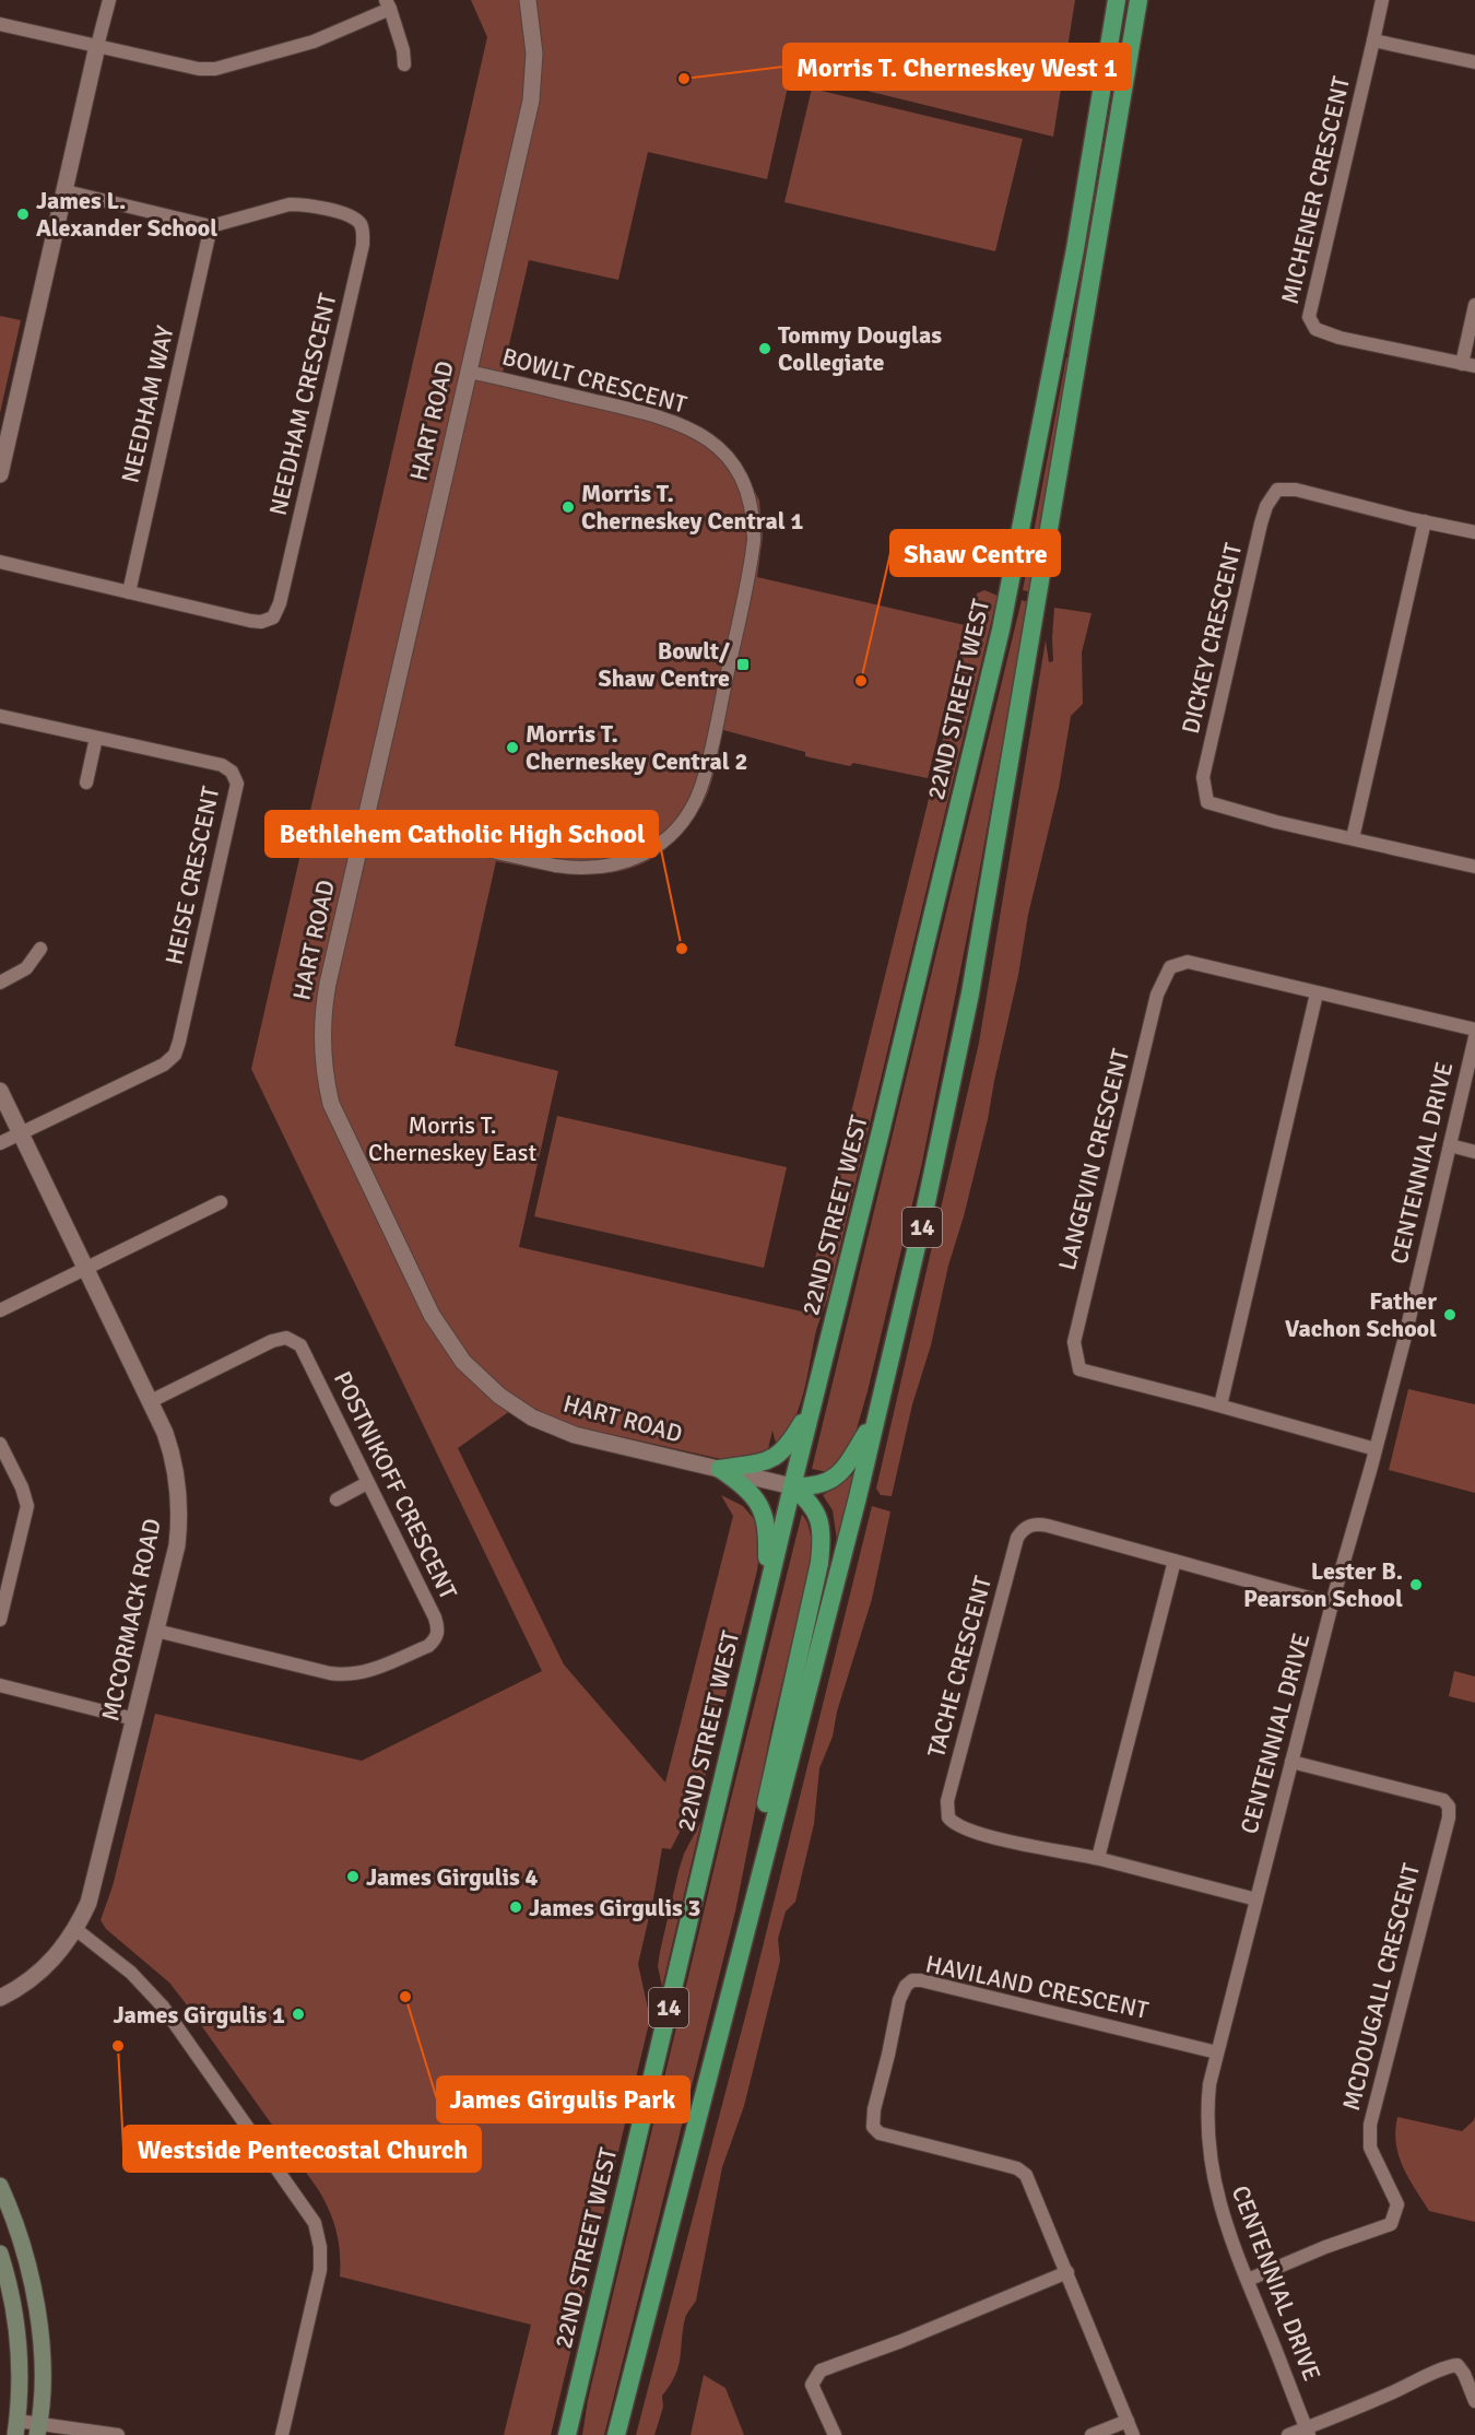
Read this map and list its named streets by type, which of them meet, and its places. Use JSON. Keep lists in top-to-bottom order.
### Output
{
  "streets": {
    "highway": ["22ND STREET WEST", "14"],
    "street": [
      "MICHENER CRESCENT",
      "BOWLT CRESCENT",
      "NEEDHAM WAY",
      "NEEDHAM CRESCENT",
      "HART ROAD",
      "DICKEY CRESCENT",
      "HEISE CRESCENT",
      "LANGEVIN CRESCENT",
      "CENTENNIAL DRIVE",
      "POSTNIKOFF CRESCENT",
      "MCCORMACK ROAD",
      "TACHE CRESCENT",
      "HAVILAND CRESCENT",
      "MCDOUGALL CRESCENT"
    ]
  },
  "crossings": [
    ["BOWLT CRESCENT", "HART ROAD"],
    ["NEEDHAM WAY", "NEEDHAM CRESCENT"],
    ["HART ROAD", "22ND STREET WEST"],
    ["HEISE CRESCENT", "MCCORMACK ROAD"],
    ["LANGEVIN CRESCENT", "CENTENNIAL DRIVE"],
    ["CENTENNIAL DRIVE", "TACHE CRESCENT"],
    ["CENTENNIAL DRIVE", "HAVILAND CRESCENT"],
    ["CENTENNIAL DRIVE", "MCDOUGALL CRESCENT"],
    ["POSTNIKOFF CRESCENT", "MCCORMACK ROAD"]
  ],
  "parks": ["Morris T. Cherneskey East"],
  "places": {
    "other": [
      "Morris T. Cherneskey West 1",
      "James L. Alexander School",
      "Tommy Douglas Collegiate",
      "Morris T. Cherneskey Central 1",
      "Shaw Centre",
      "Morris T. Cherneskey Central 2",
      "Bethlehem Catholic High School",
      "Father Vachon School",
      "Lester B. Pearson School",
      "James Girgulis 4",
      "James Girgulis 3",
      "James Girgulis Park",
      "James Girgulis 1",
      "Westside Pentecostal Church"
    ],
    "transit": ["Bowlt/ Shaw Centre"]
  }
}
